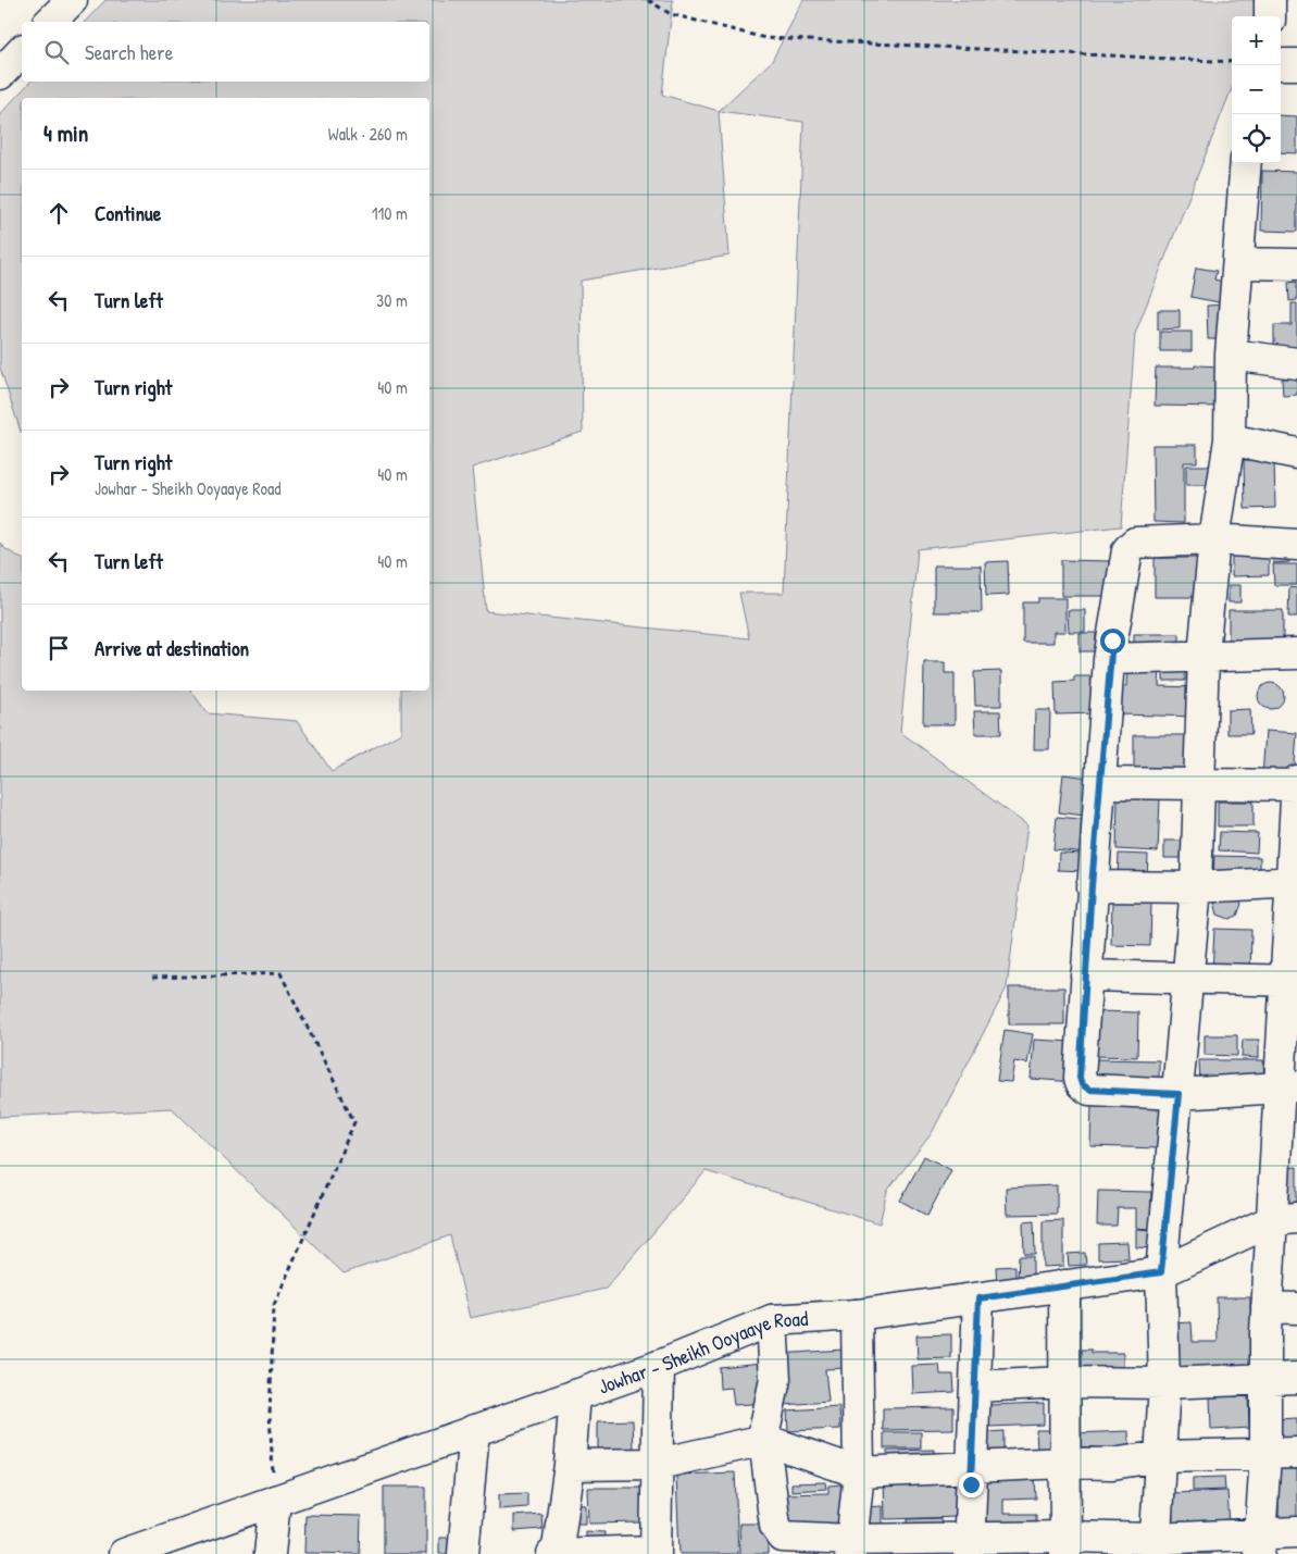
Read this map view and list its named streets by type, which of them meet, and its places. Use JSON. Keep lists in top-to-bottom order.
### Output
{
  "streets": {
    "street": ["Jowhar - Sheikh Ooyaaye Road"]
  },
  "page": {
    "map_buttons": ["+", "−"],
    "search": "Search here",
    "heading": ["4 min", "Walk · 260 m"],
    "list": [
      ["Continue", "110 m"],
      ["Turn left", "30 m"],
      ["Turn right", "40 m"],
      ["Turn right", "Jowhar - Sheikh Ooyaaye Road", "40 m"],
      ["Turn left", "40 m"],
      "Arrive at destination"
    ]
  }
}
